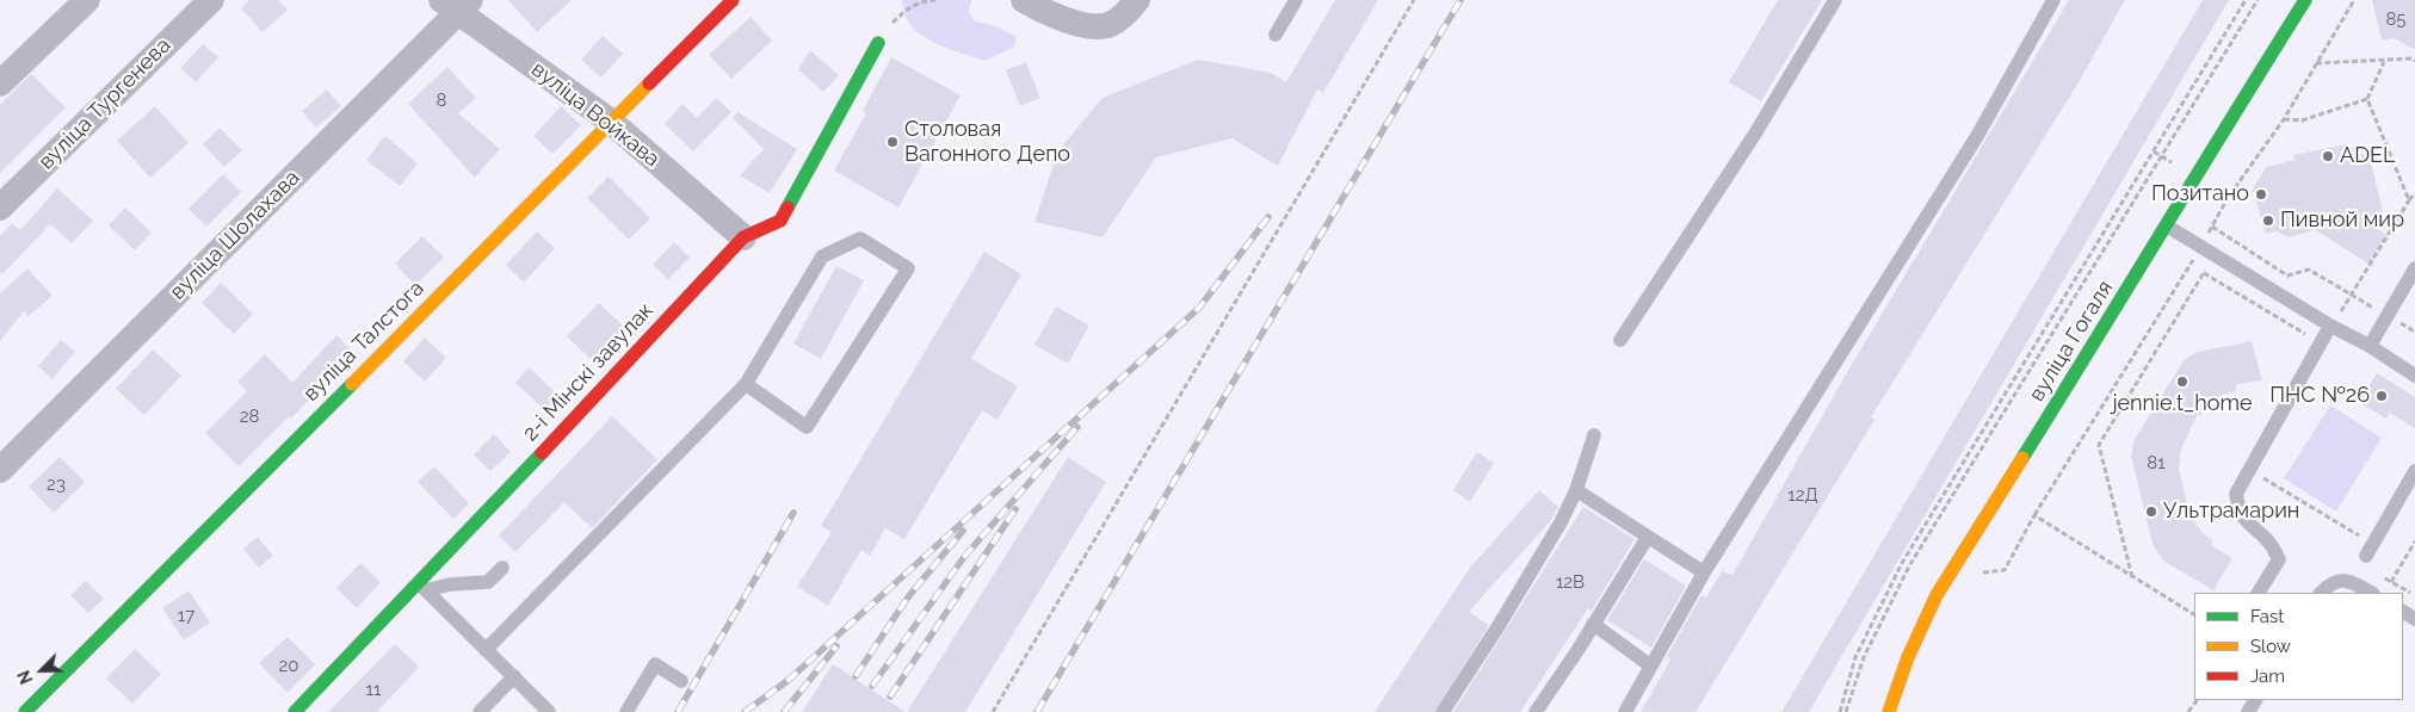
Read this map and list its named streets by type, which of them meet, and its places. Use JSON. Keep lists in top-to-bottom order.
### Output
{
  "streets": {
    "street": [
      "вуліца Тургенева",
      "вуліца Войкава",
      "вуліца Шолахава",
      "вуліца Талстога",
      "вуліца Гогаля",
      "2-і Мінскі завулак"
    ]
  },
  "crossings": [
    ["вуліца Войкава", "вуліца Шолахава"],
    ["вуліца Войкава", "вуліца Талстога"],
    ["вуліца Войкава", "2-і Мінскі завулак"]
  ],
  "places": [
    "Столовая Вагонного Депо",
    "ADEL",
    "Позитано",
    "Пивной мир",
    "jennie.t_home",
    "ПНС №26",
    "Ультрамарин"
  ],
  "house_numbers": [
    "85",
    "8",
    "28",
    "81",
    "23",
    "12Д",
    "12В",
    "17",
    "20",
    "11"
  ],
  "legend": ["Fast", "Slow", "Jam"],
  "north": "bottom left"
}
